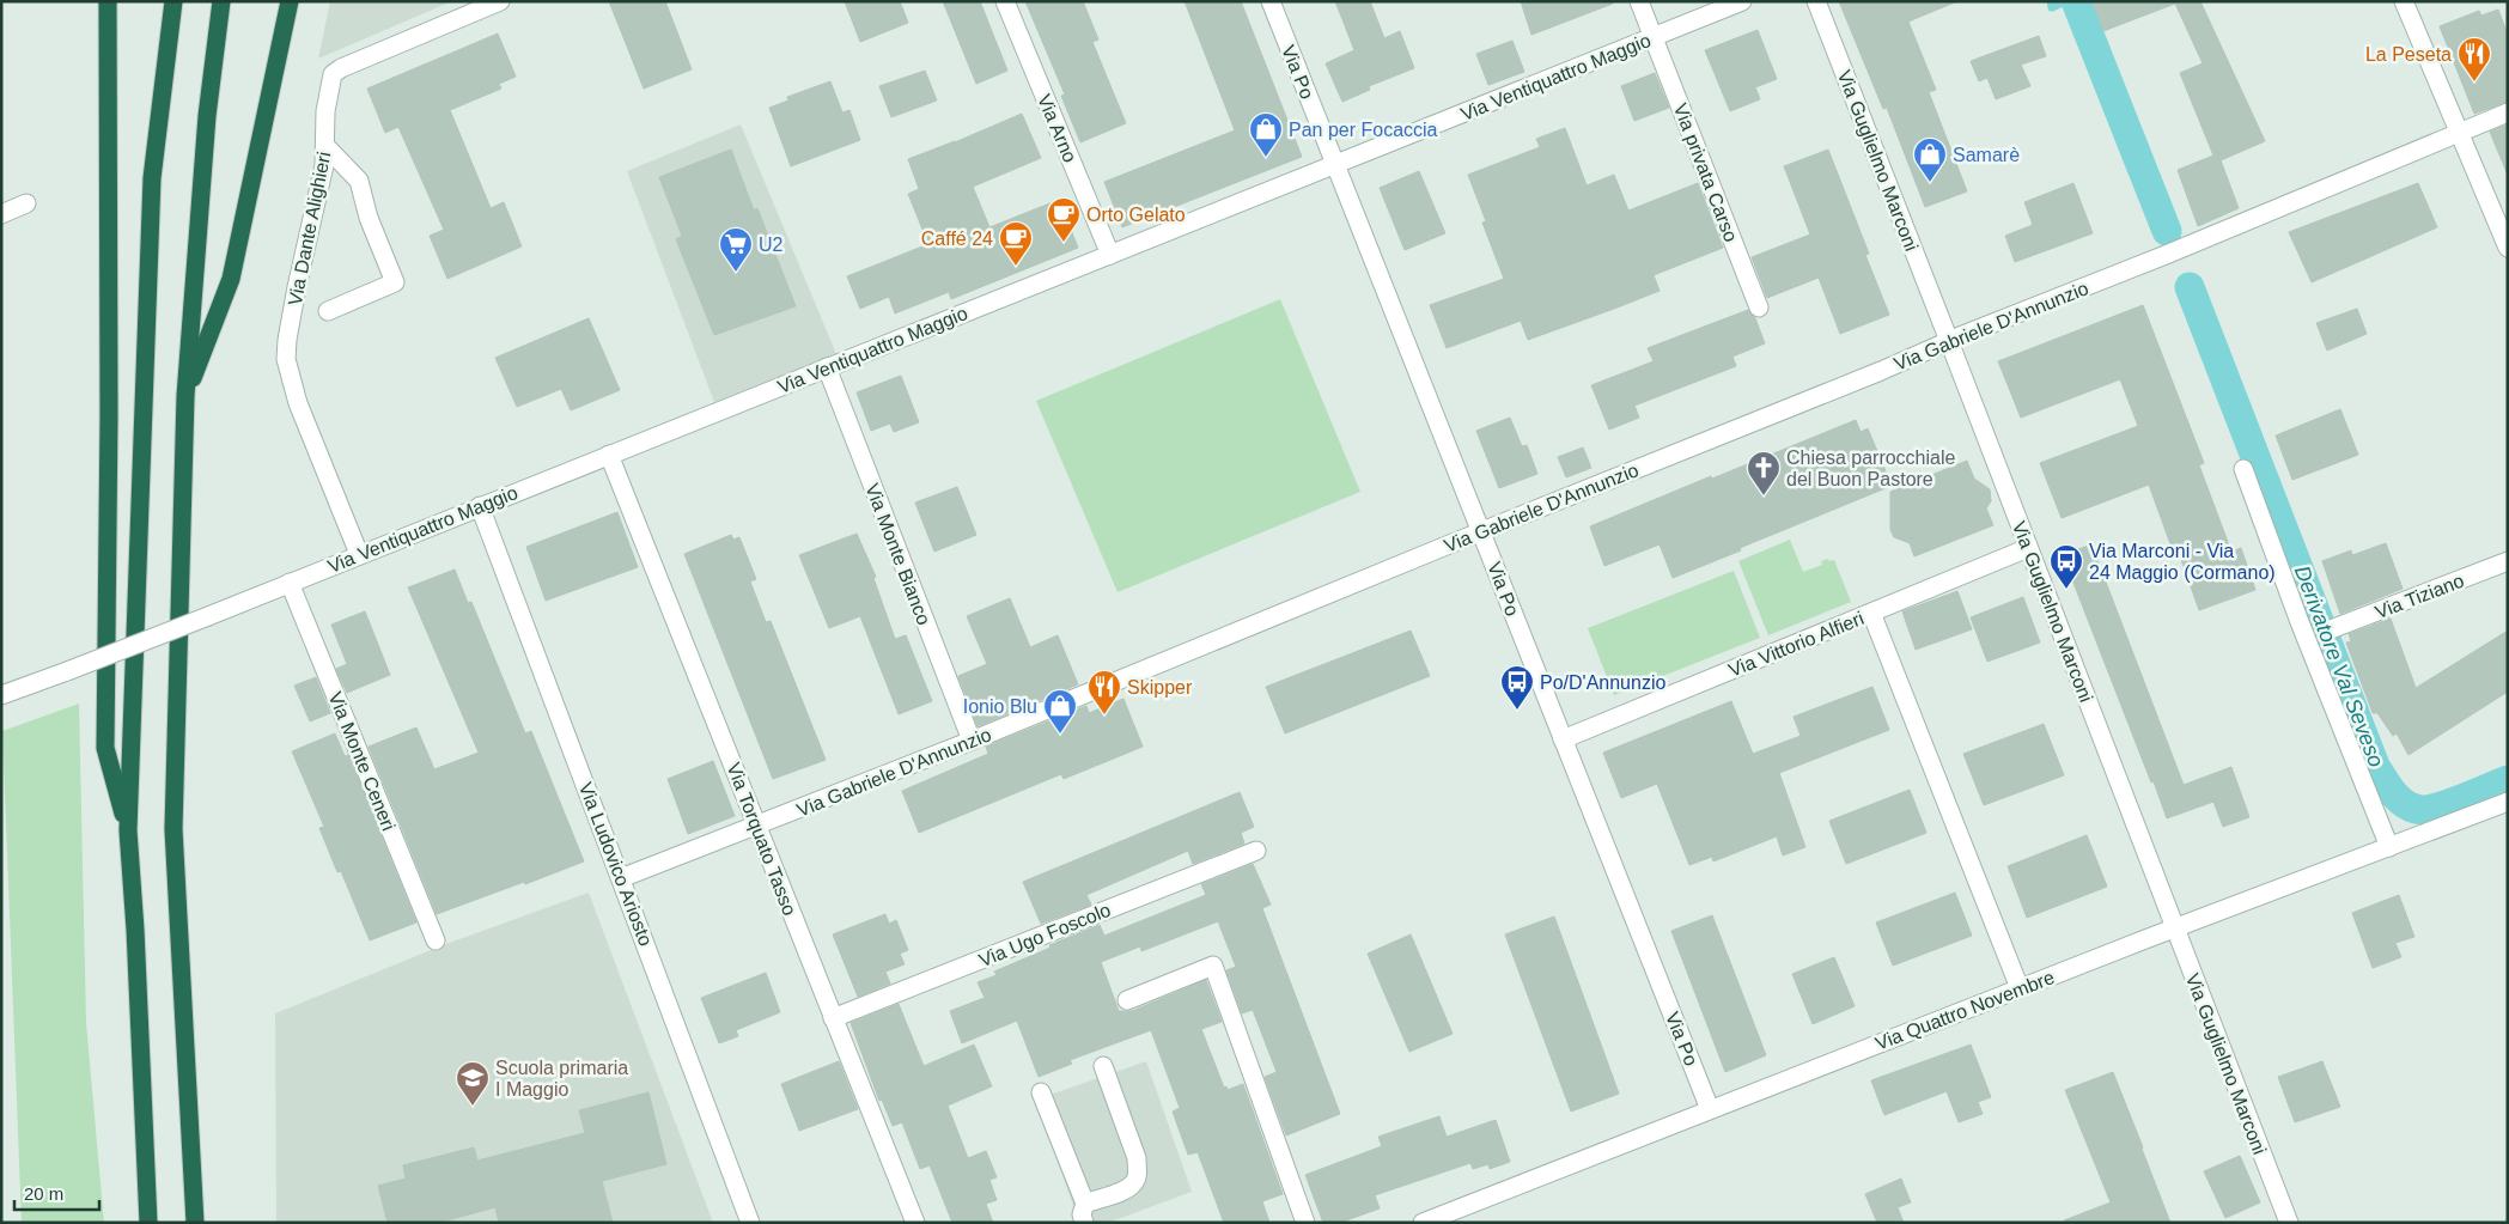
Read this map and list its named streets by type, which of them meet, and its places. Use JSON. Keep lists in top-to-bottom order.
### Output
{
  "streets": {
    "street": [
      "Via Po",
      "Via Ventiquattro Maggio",
      "Via Arno",
      "Via Guglielmo Marconi",
      "Via privata Carso",
      "Via Dante Alighieri",
      "Via Gabriele D'Annunzio",
      "Via Monte Bianco",
      "Via Tiziano",
      "Via Vittorio Alfieri",
      "Via Monte Ceneri",
      "Via Torquato Tasso",
      "Via Ludovico Ariosto",
      "Via Ugo Foscolo",
      "Via Quattro Novembre"
    ]
  },
  "crossings": [
    ["Via Po", "Via Ventiquattro Maggio"],
    ["Via Po", "Via Gabriele D'Annunzio"],
    ["Via Po", "Via Vittorio Alfieri"],
    ["Via Po", "Via Quattro Novembre"],
    ["Via Ventiquattro Maggio", "Via Arno"],
    ["Via Ventiquattro Maggio", "Via privata Carso"],
    ["Via Ventiquattro Maggio", "Via Dante Alighieri"],
    ["Via Ventiquattro Maggio", "Via Monte Bianco"],
    ["Via Ventiquattro Maggio", "Via Monte Ceneri"],
    ["Via Ventiquattro Maggio", "Via Torquato Tasso"],
    ["Via Ventiquattro Maggio", "Via Ludovico Ariosto"],
    ["Via Guglielmo Marconi", "Via Gabriele D'Annunzio"],
    ["Via Guglielmo Marconi", "Via Vittorio Alfieri"],
    ["Via Guglielmo Marconi", "Via Quattro Novembre"],
    ["Via Gabriele D'Annunzio", "Via Monte Bianco"],
    ["Via Gabriele D'Annunzio", "Via Torquato Tasso"],
    ["Via Gabriele D'Annunzio", "Via Ludovico Ariosto"],
    ["Via Torquato Tasso", "Via Ugo Foscolo"]
  ],
  "water": ["Derivatore Val Seveso"],
  "places": {
    "restaurant": ["La Peseta", "Skipper"],
    "shop": ["Pan per Focaccia", "Samarè", "Ionio Blu"],
    "cafe": ["Orto Gelato", "Caffé 24"],
    "supermarket": ["U2"],
    "church": ["Chiesa parrocchiale del Buon Pastore"],
    "bus stop": ["Via Marconi - Via 24 Maggio (Cormano)", "Po/D'Annunzio"],
    "school or university": ["Scuola primaria I Maggio"]
  },
  "scale_bar": "20 m"
}
